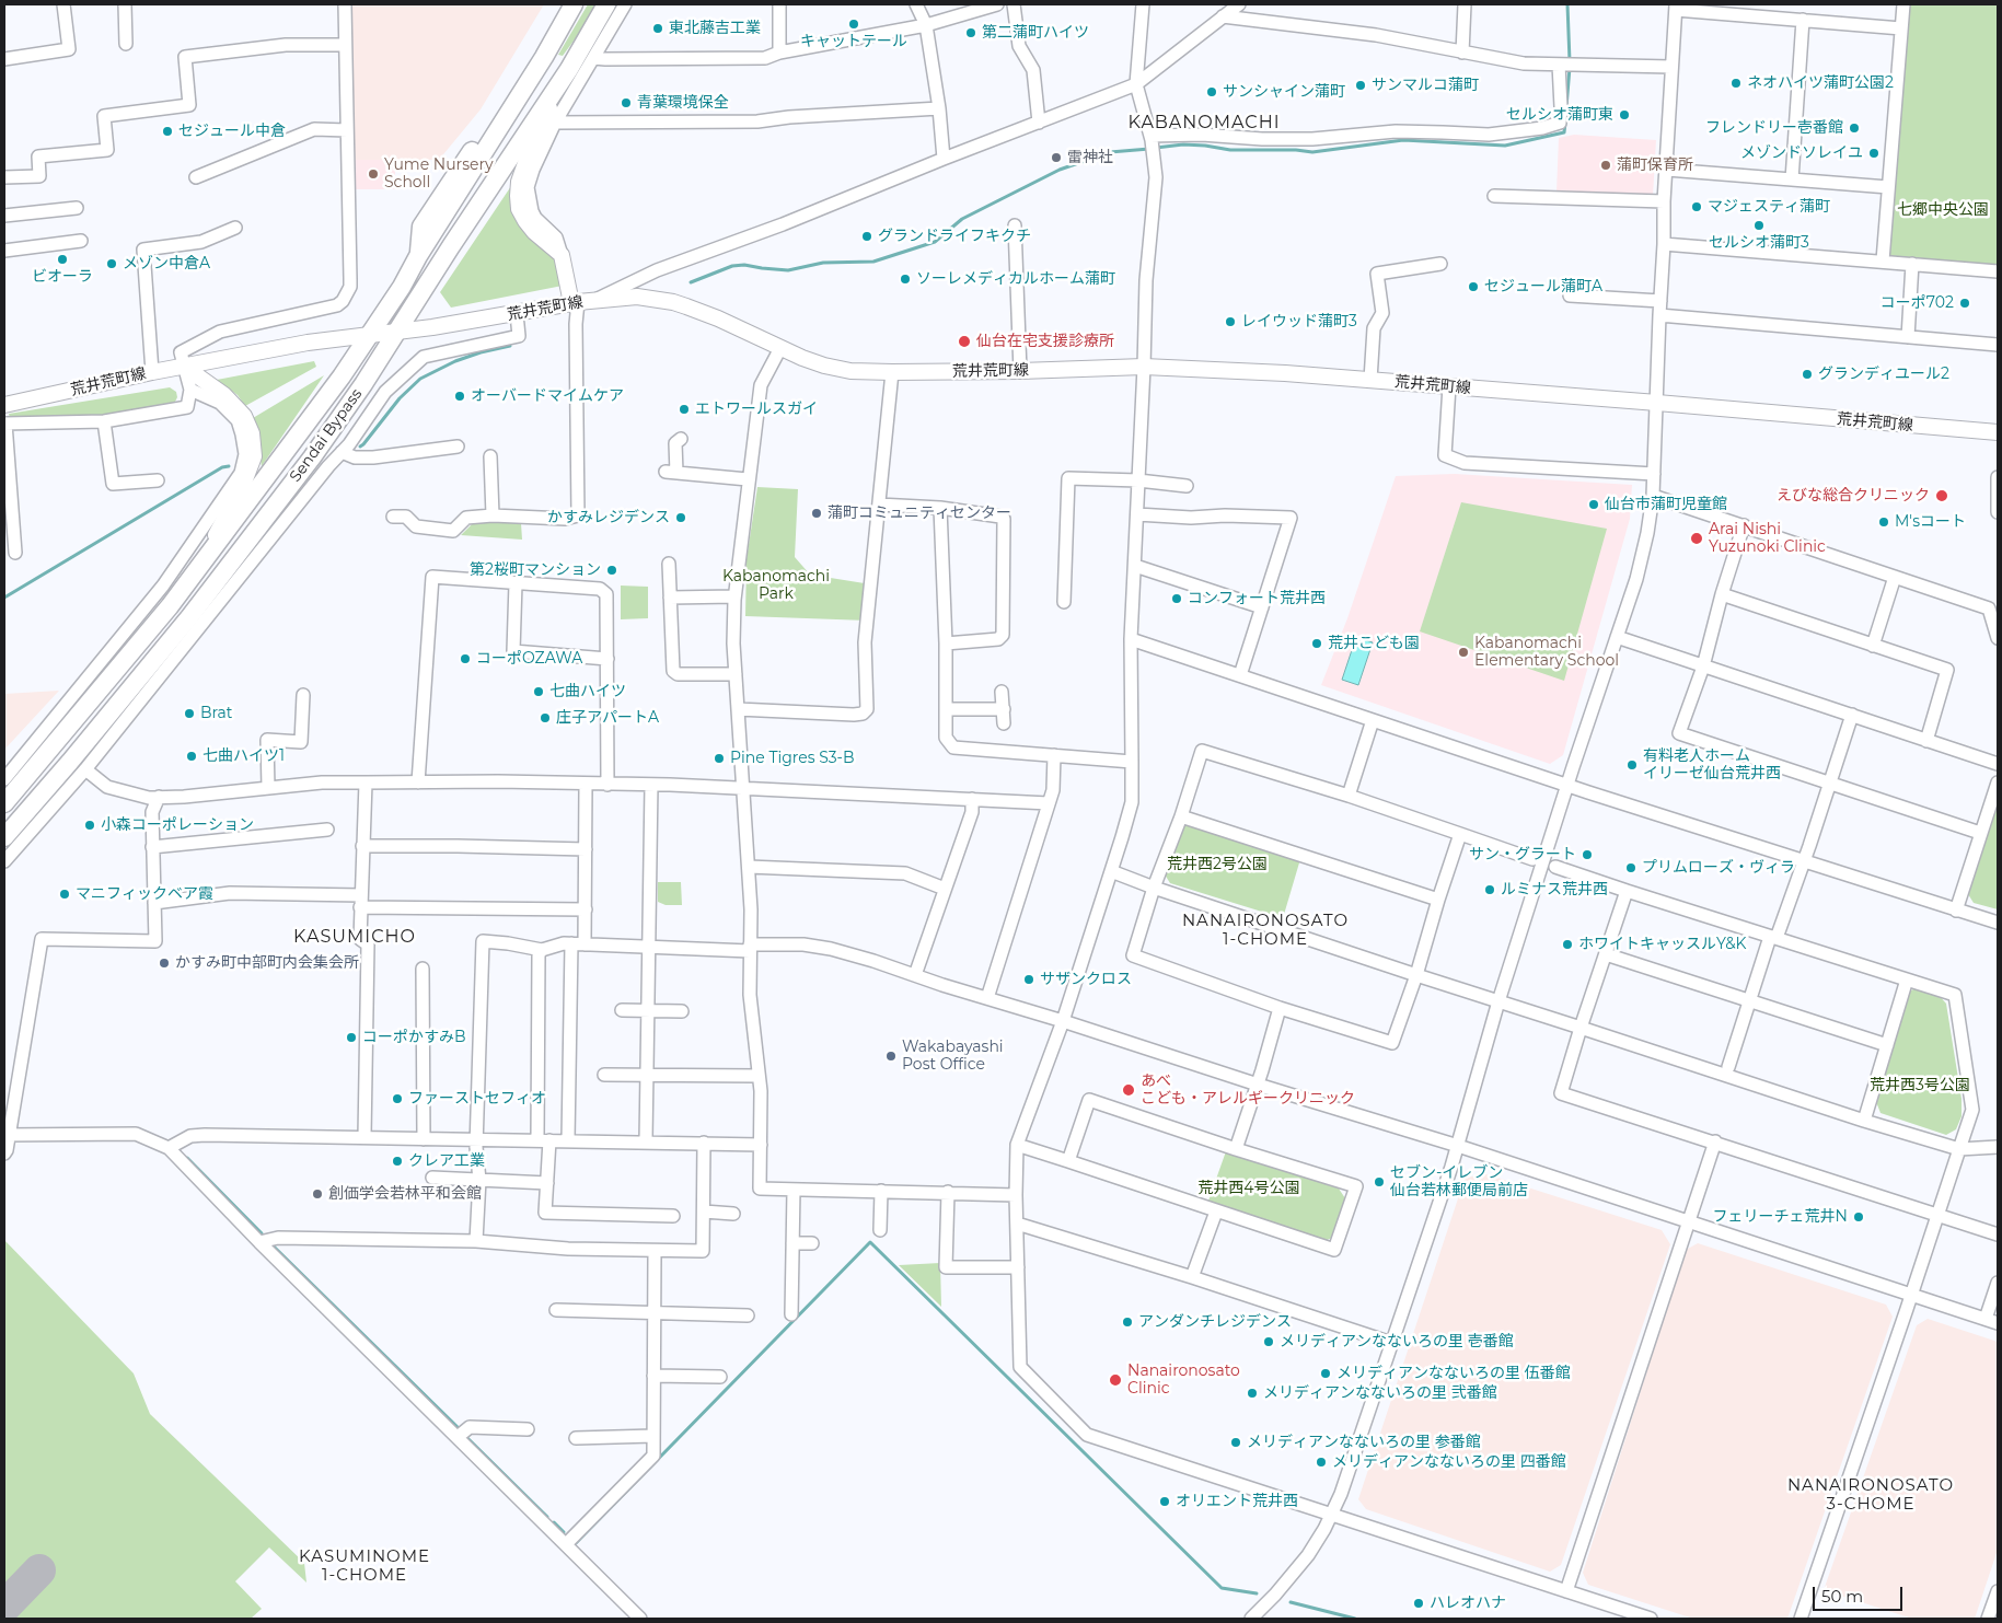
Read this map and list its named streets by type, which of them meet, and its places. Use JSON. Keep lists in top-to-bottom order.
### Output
{
  "streets": {
    "highway": ["Sendai Bypass"],
    "main road": ["荒井荒町線"]
  },
  "crossings": [
    ["荒井荒町線", "Sendai Bypass"]
  ],
  "districts": [
    "KABANOMACHI",
    "NANAIRONOSATO 1-CHOME",
    "KASUMICHO",
    "NANAIRONOSATO 3-CHOME",
    "KASUMINOME 1-CHOME"
  ],
  "parks": [
    "七郷中央公園",
    "Kabanomachi Park",
    "荒井西2号公園",
    "荒井西3号公園",
    "荒井西4号公園"
  ],
  "places": [
    "キャットテール",
    "東北藤吉工業",
    "第二蒲町ハイツ",
    "ネオハイツ蒲町公園2",
    "サンマルコ蒲町",
    "サンシャイン蒲町",
    "青葉環境保全",
    "セルシオ蒲町東",
    "フレンドリー壱番館",
    "セジュール中倉",
    "メゾンドソレイユ",
    "雷神社",
    "蒲町保育所",
    "Yume Nursery Scholl",
    "マジェスティ蒲町",
    "セルシオ蒲町3",
    "グランドライフキクチ",
    "ビオーラ",
    "メゾン中倉A",
    "ソーレメディカルホーム蒲町",
    "セジュール蒲町A",
    "コーポ702",
    "レイウッド蒲町3",
    "仙台在宅支援診療所",
    "グランディユール2",
    "オーバードマイムケア",
    "エトワールスガイ",
    "えびな総合クリニック",
    "仙台市蒲町児童館",
    "蒲町コミュニティセンター",
    "かすみレジデンス",
    "M'sコート",
    "Arai Nishi Yuzunoki Clinic",
    "第2桜町マンション",
    "コンフォート荒井西",
    "荒井こども園",
    "Kabanomachi Elementary School",
    "コーポOZAWA",
    "七曲ハイツ",
    "Brat",
    "庄子アパートA",
    "七曲ハイツ1",
    "Pine Tigres S3-B",
    "有料老人ホーム イリーゼ仙台荒井西",
    "小森コーポレーション",
    "サン・グラート",
    "プリムローズ・ヴィラ",
    "ルミナス荒井西",
    "マニフィックベア霞",
    "ホワイトキャッスルY&K",
    "かすみ町中部町内会集会所",
    "サザンクロス",
    "コーポかすみB",
    "Wakabayashi Post Office",
    "あべ こども・アレルギークリニック",
    "ファーストセフィオ",
    "クレア工業",
    "セブン-イレブン 仙台若林郵便局前店",
    "創価学会若林平和会館",
    "フェリーチェ荒井N",
    "アンダンチレジデンス",
    "メリディアンなないろの里 壱番館",
    "メリディアンなないろの里 伍番館",
    "Nanaironosato Clinic",
    "メリディアンなないろの里 弐番館",
    "メリディアンなないろの里 参番館",
    "メリディアンなないろの里 四番館",
    "オリエント荒井西",
    "ハレオハナ"
  ],
  "scale_bar": "50 m"
}
